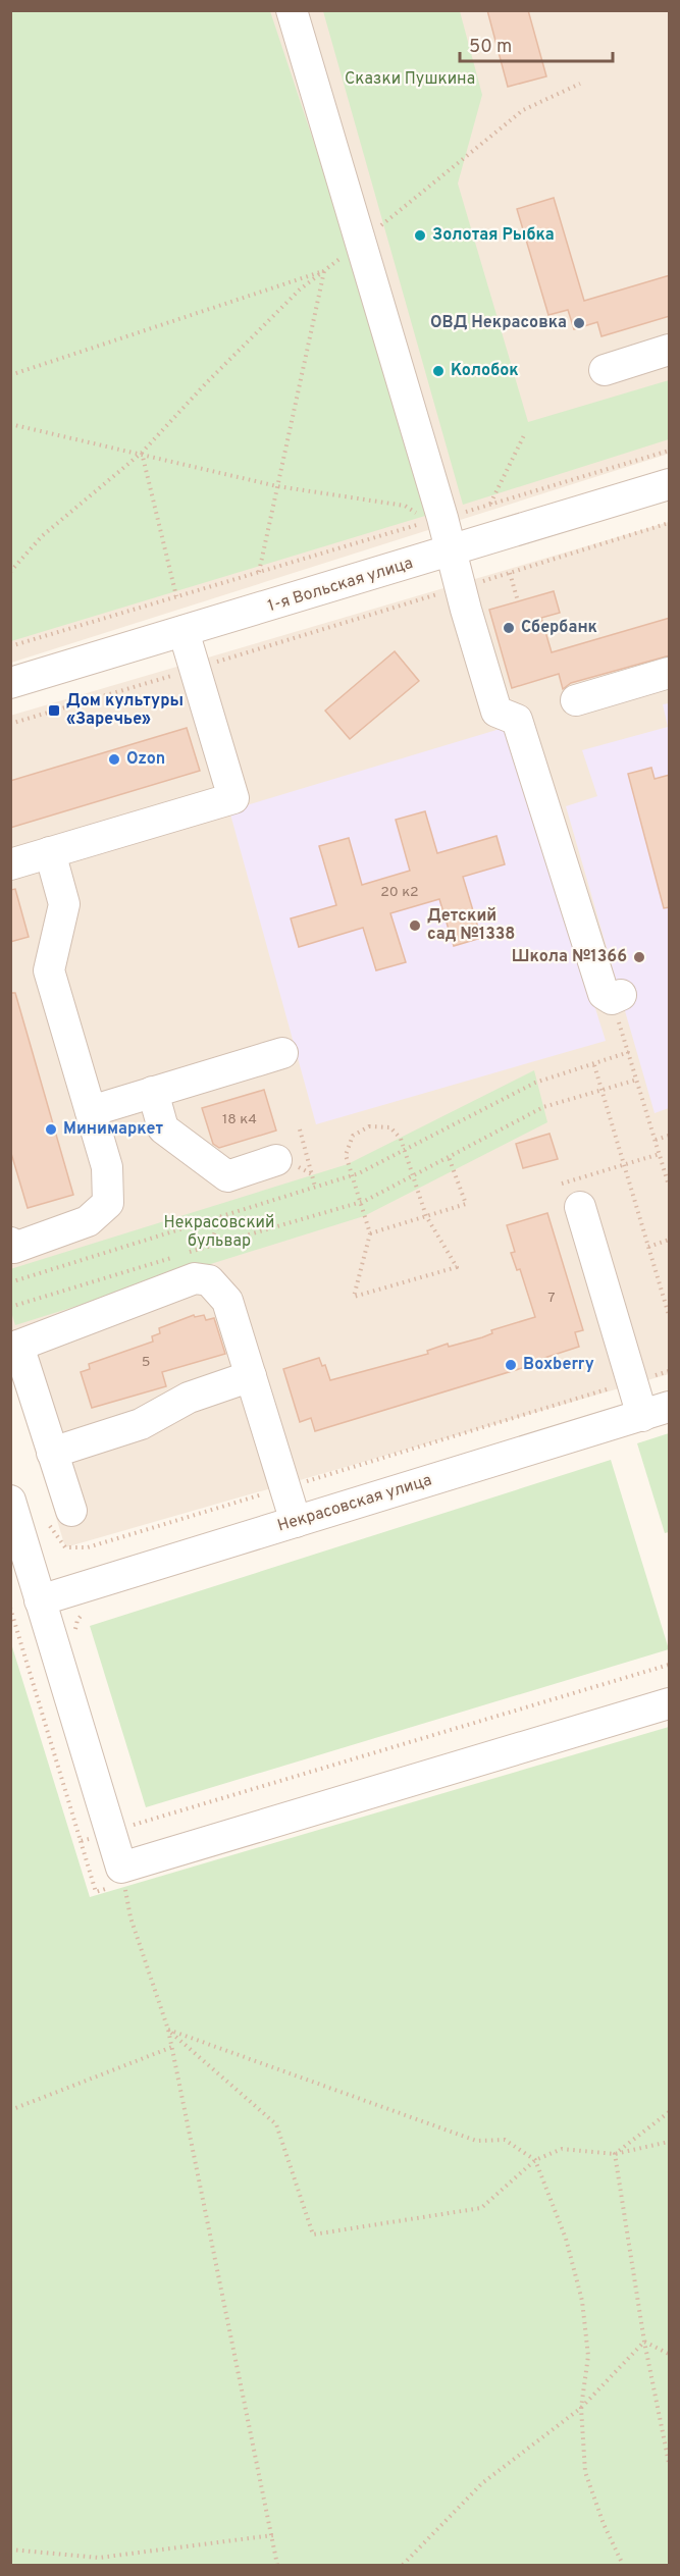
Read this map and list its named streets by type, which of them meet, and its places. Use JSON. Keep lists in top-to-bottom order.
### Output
{
  "streets": {
    "street": ["1-я Вольская улица", "Некрасовская улица"]
  },
  "parks": ["Сказки Пушкина", "Некрасовский бульвар"],
  "places": {
    "other": [
      "Золотая Рыбка",
      "ОВД Некрасовка",
      "Колобок",
      "Сбербанк",
      "Ozon",
      "Детский сад №1338",
      "Школа №1366",
      "Минимаркет",
      "Boxberry"
    ],
    "transit": ["Дом культуры «Заречье»"]
  },
  "house_numbers": [
    "20 к2",
    "18 к4",
    "7",
    "5"
  ],
  "scale_bar": "50 m"
}
